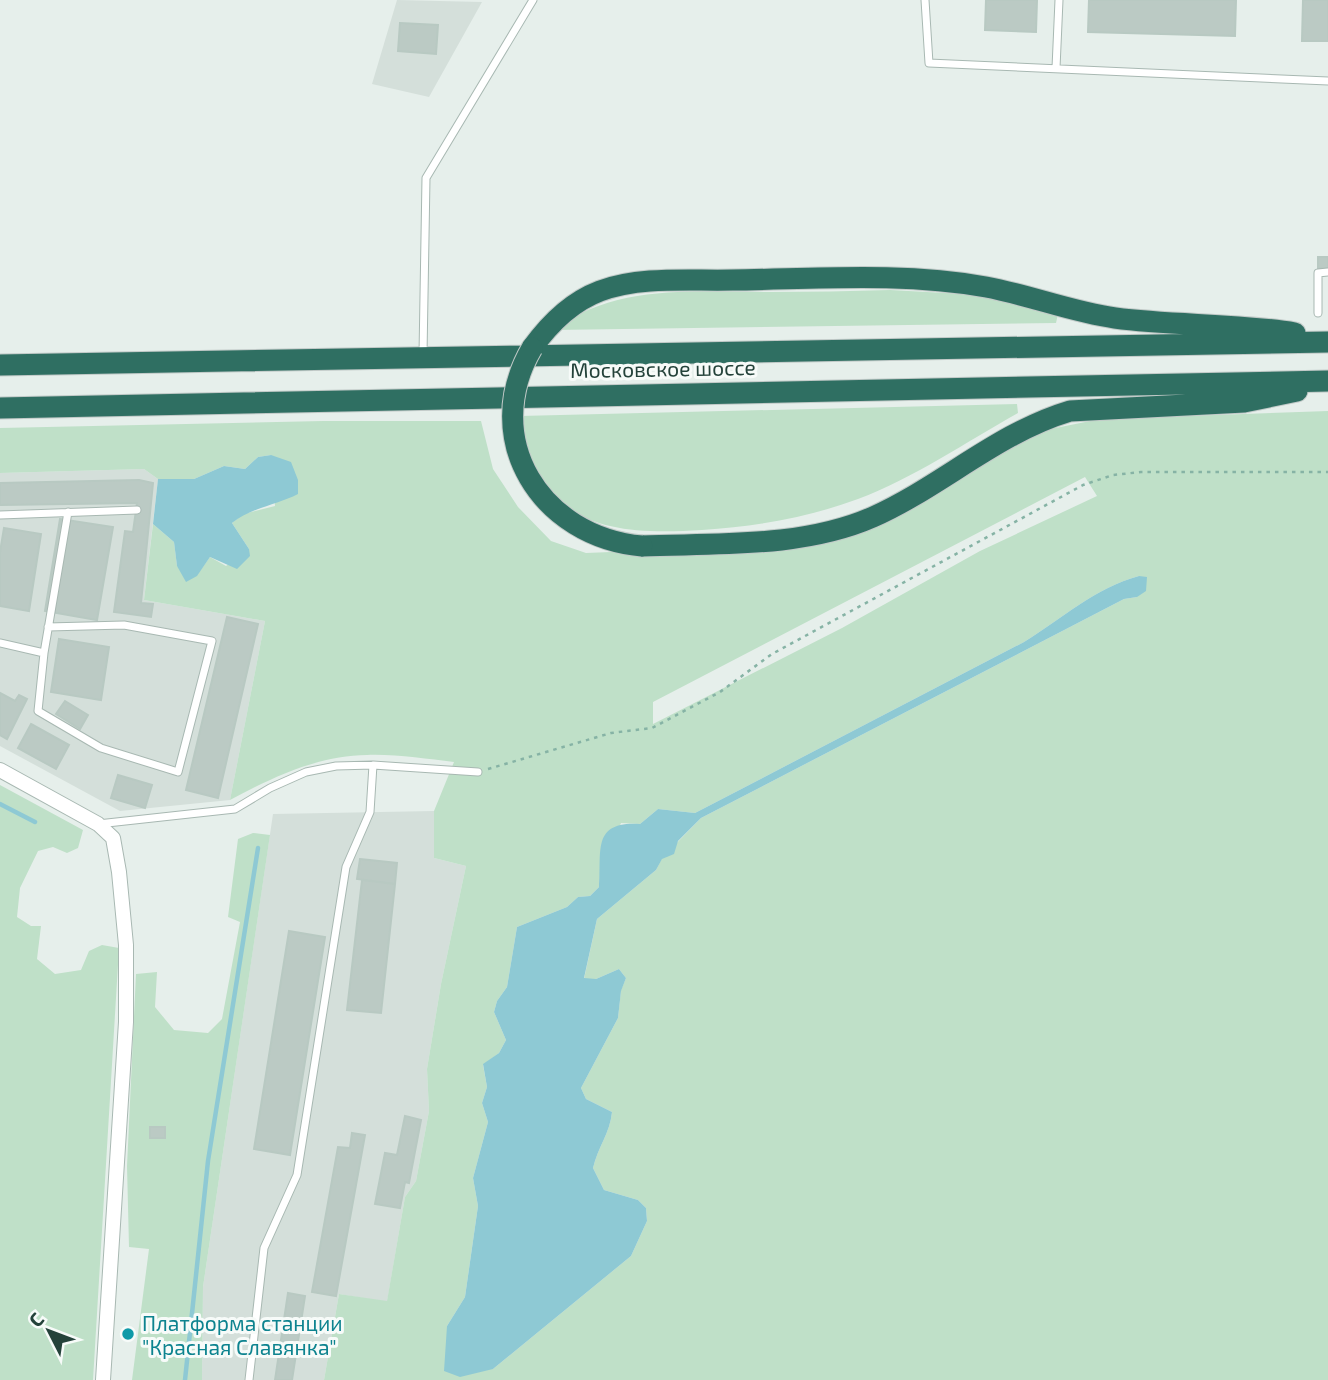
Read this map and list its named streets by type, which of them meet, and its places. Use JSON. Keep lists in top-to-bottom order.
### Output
{
  "streets": {
    "highway": ["Московское шоссе"]
  },
  "places": ["Платформа станции \"Красная Славянка\""],
  "north": "top left"
}
